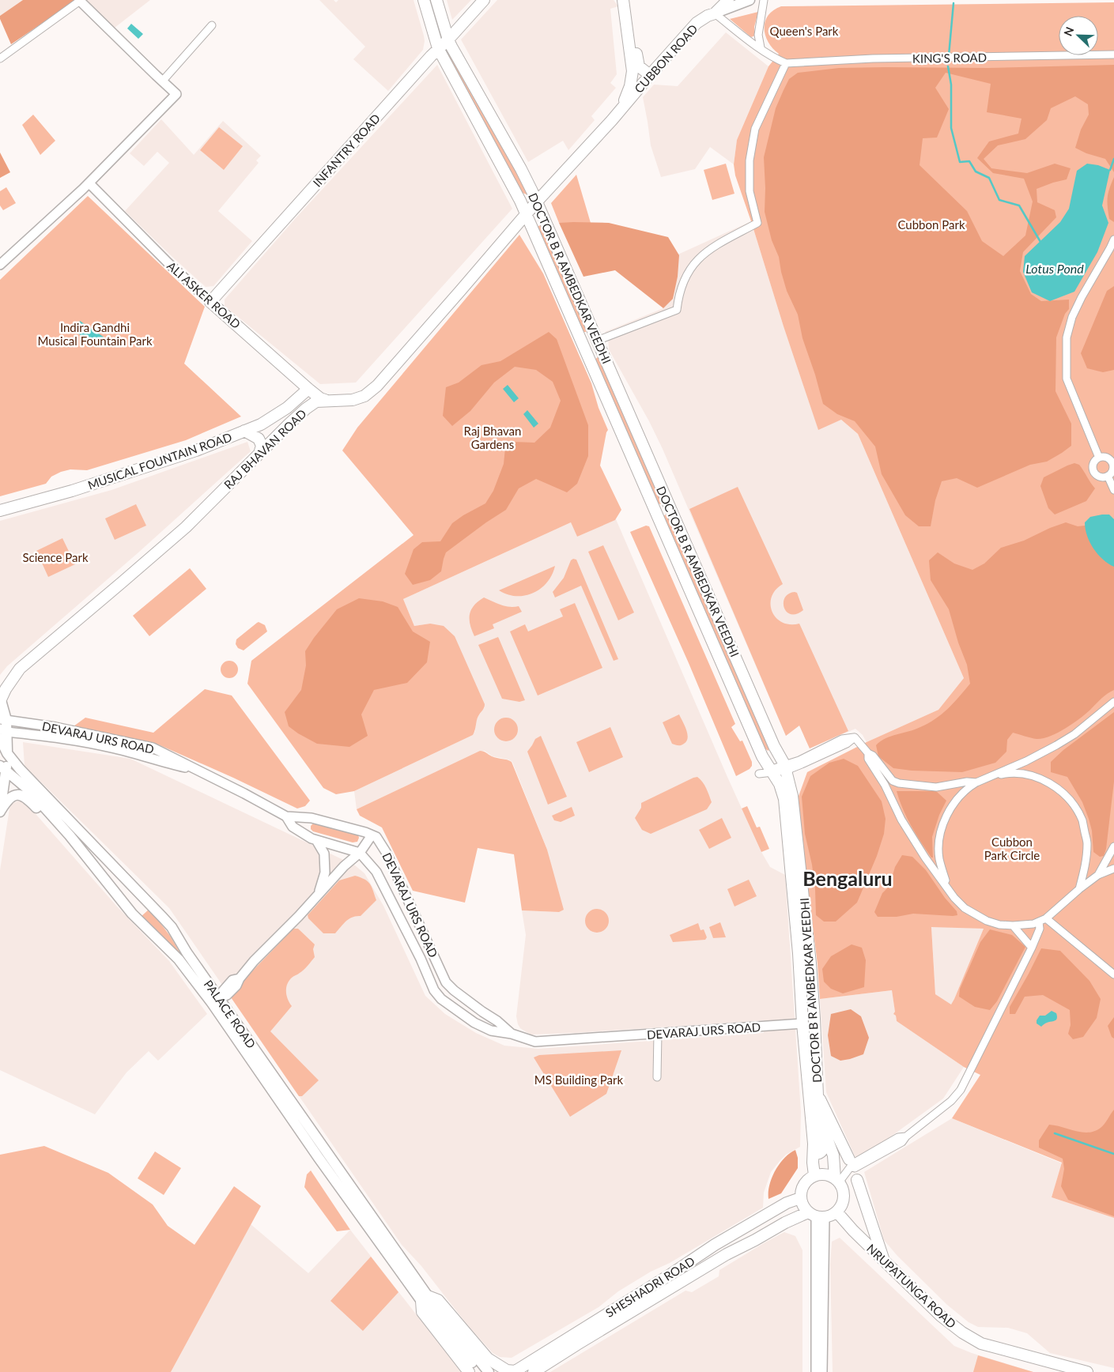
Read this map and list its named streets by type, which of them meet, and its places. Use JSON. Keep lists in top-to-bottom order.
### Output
{
  "streets": {
    "main road": [
      "CUBBON ROAD",
      "INFANTRY ROAD",
      "DOCTOR B R AMBEDKAR VEEDHI",
      "ALI ASKER ROAD",
      "RAJ BHAVAN ROAD",
      "MUSICAL FOUNTAIN ROAD",
      "PALACE ROAD",
      "NRUPATUNGA ROAD",
      "SHESHADRI ROAD"
    ],
    "street": ["KING'S ROAD", "DEVARAJ URS ROAD"]
  },
  "crossings": [
    ["CUBBON ROAD", "RAJ BHAVAN ROAD"],
    ["INFANTRY ROAD", "DOCTOR B R AMBEDKAR VEEDHI"],
    ["INFANTRY ROAD", "ALI ASKER ROAD"],
    ["DOCTOR B R AMBEDKAR VEEDHI", "RAJ BHAVAN ROAD"],
    ["DOCTOR B R AMBEDKAR VEEDHI", "DEVARAJ URS ROAD"],
    ["DOCTOR B R AMBEDKAR VEEDHI", "NRUPATUNGA ROAD"],
    ["DOCTOR B R AMBEDKAR VEEDHI", "SHESHADRI ROAD"],
    ["ALI ASKER ROAD", "RAJ BHAVAN ROAD"],
    ["ALI ASKER ROAD", "MUSICAL FOUNTAIN ROAD"],
    ["RAJ BHAVAN ROAD", "DEVARAJ URS ROAD"],
    ["RAJ BHAVAN ROAD", "PALACE ROAD"],
    ["NRUPATUNGA ROAD", "SHESHADRI ROAD"]
  ],
  "districts": ["Bengaluru"],
  "water": ["Lotus Pond"],
  "parks": [
    "Queen's Park",
    "Cubbon Park",
    "Indira Gandhi Musical Fountain Park",
    "Raj Bhavan Gardens",
    "Science Park",
    "Cubbon Park Circle",
    "MS Building Park"
  ],
  "north": "top left"
}
